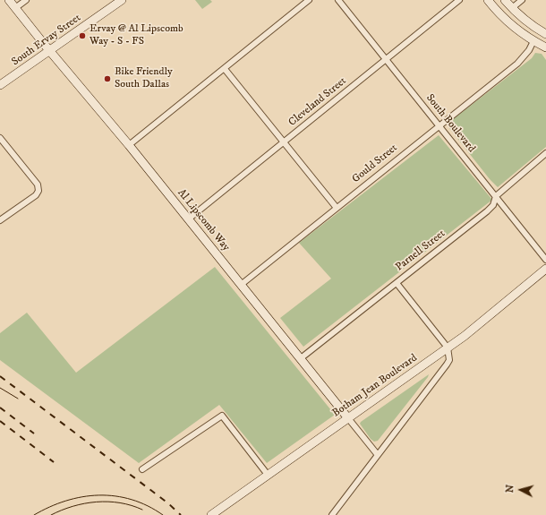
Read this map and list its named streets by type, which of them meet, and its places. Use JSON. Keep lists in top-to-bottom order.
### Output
{
  "streets": {
    "main road": ["South Ervay Street", "Al Lipscomb Way", "Botham Jean Boulevard"],
    "street": [
      "Cleveland Street",
      "South Boulevard",
      "Gould Street",
      "Parnell Street"
    ]
  },
  "crossings": [
    ["South Ervay Street", "Al Lipscomb Way"],
    ["Cleveland Street", "South Boulevard"],
    ["Cleveland Street", "Al Lipscomb Way"],
    ["South Boulevard", "Gould Street"],
    ["South Boulevard", "Parnell Street"],
    ["Gould Street", "Al Lipscomb Way"],
    ["Al Lipscomb Way", "Parnell Street"],
    ["Al Lipscomb Way", "Botham Jean Boulevard"]
  ],
  "places": ["Ervay @ Al Lipscomb Way - S - FS", "Bike Friendly South Dallas"],
  "north": "left"
}
